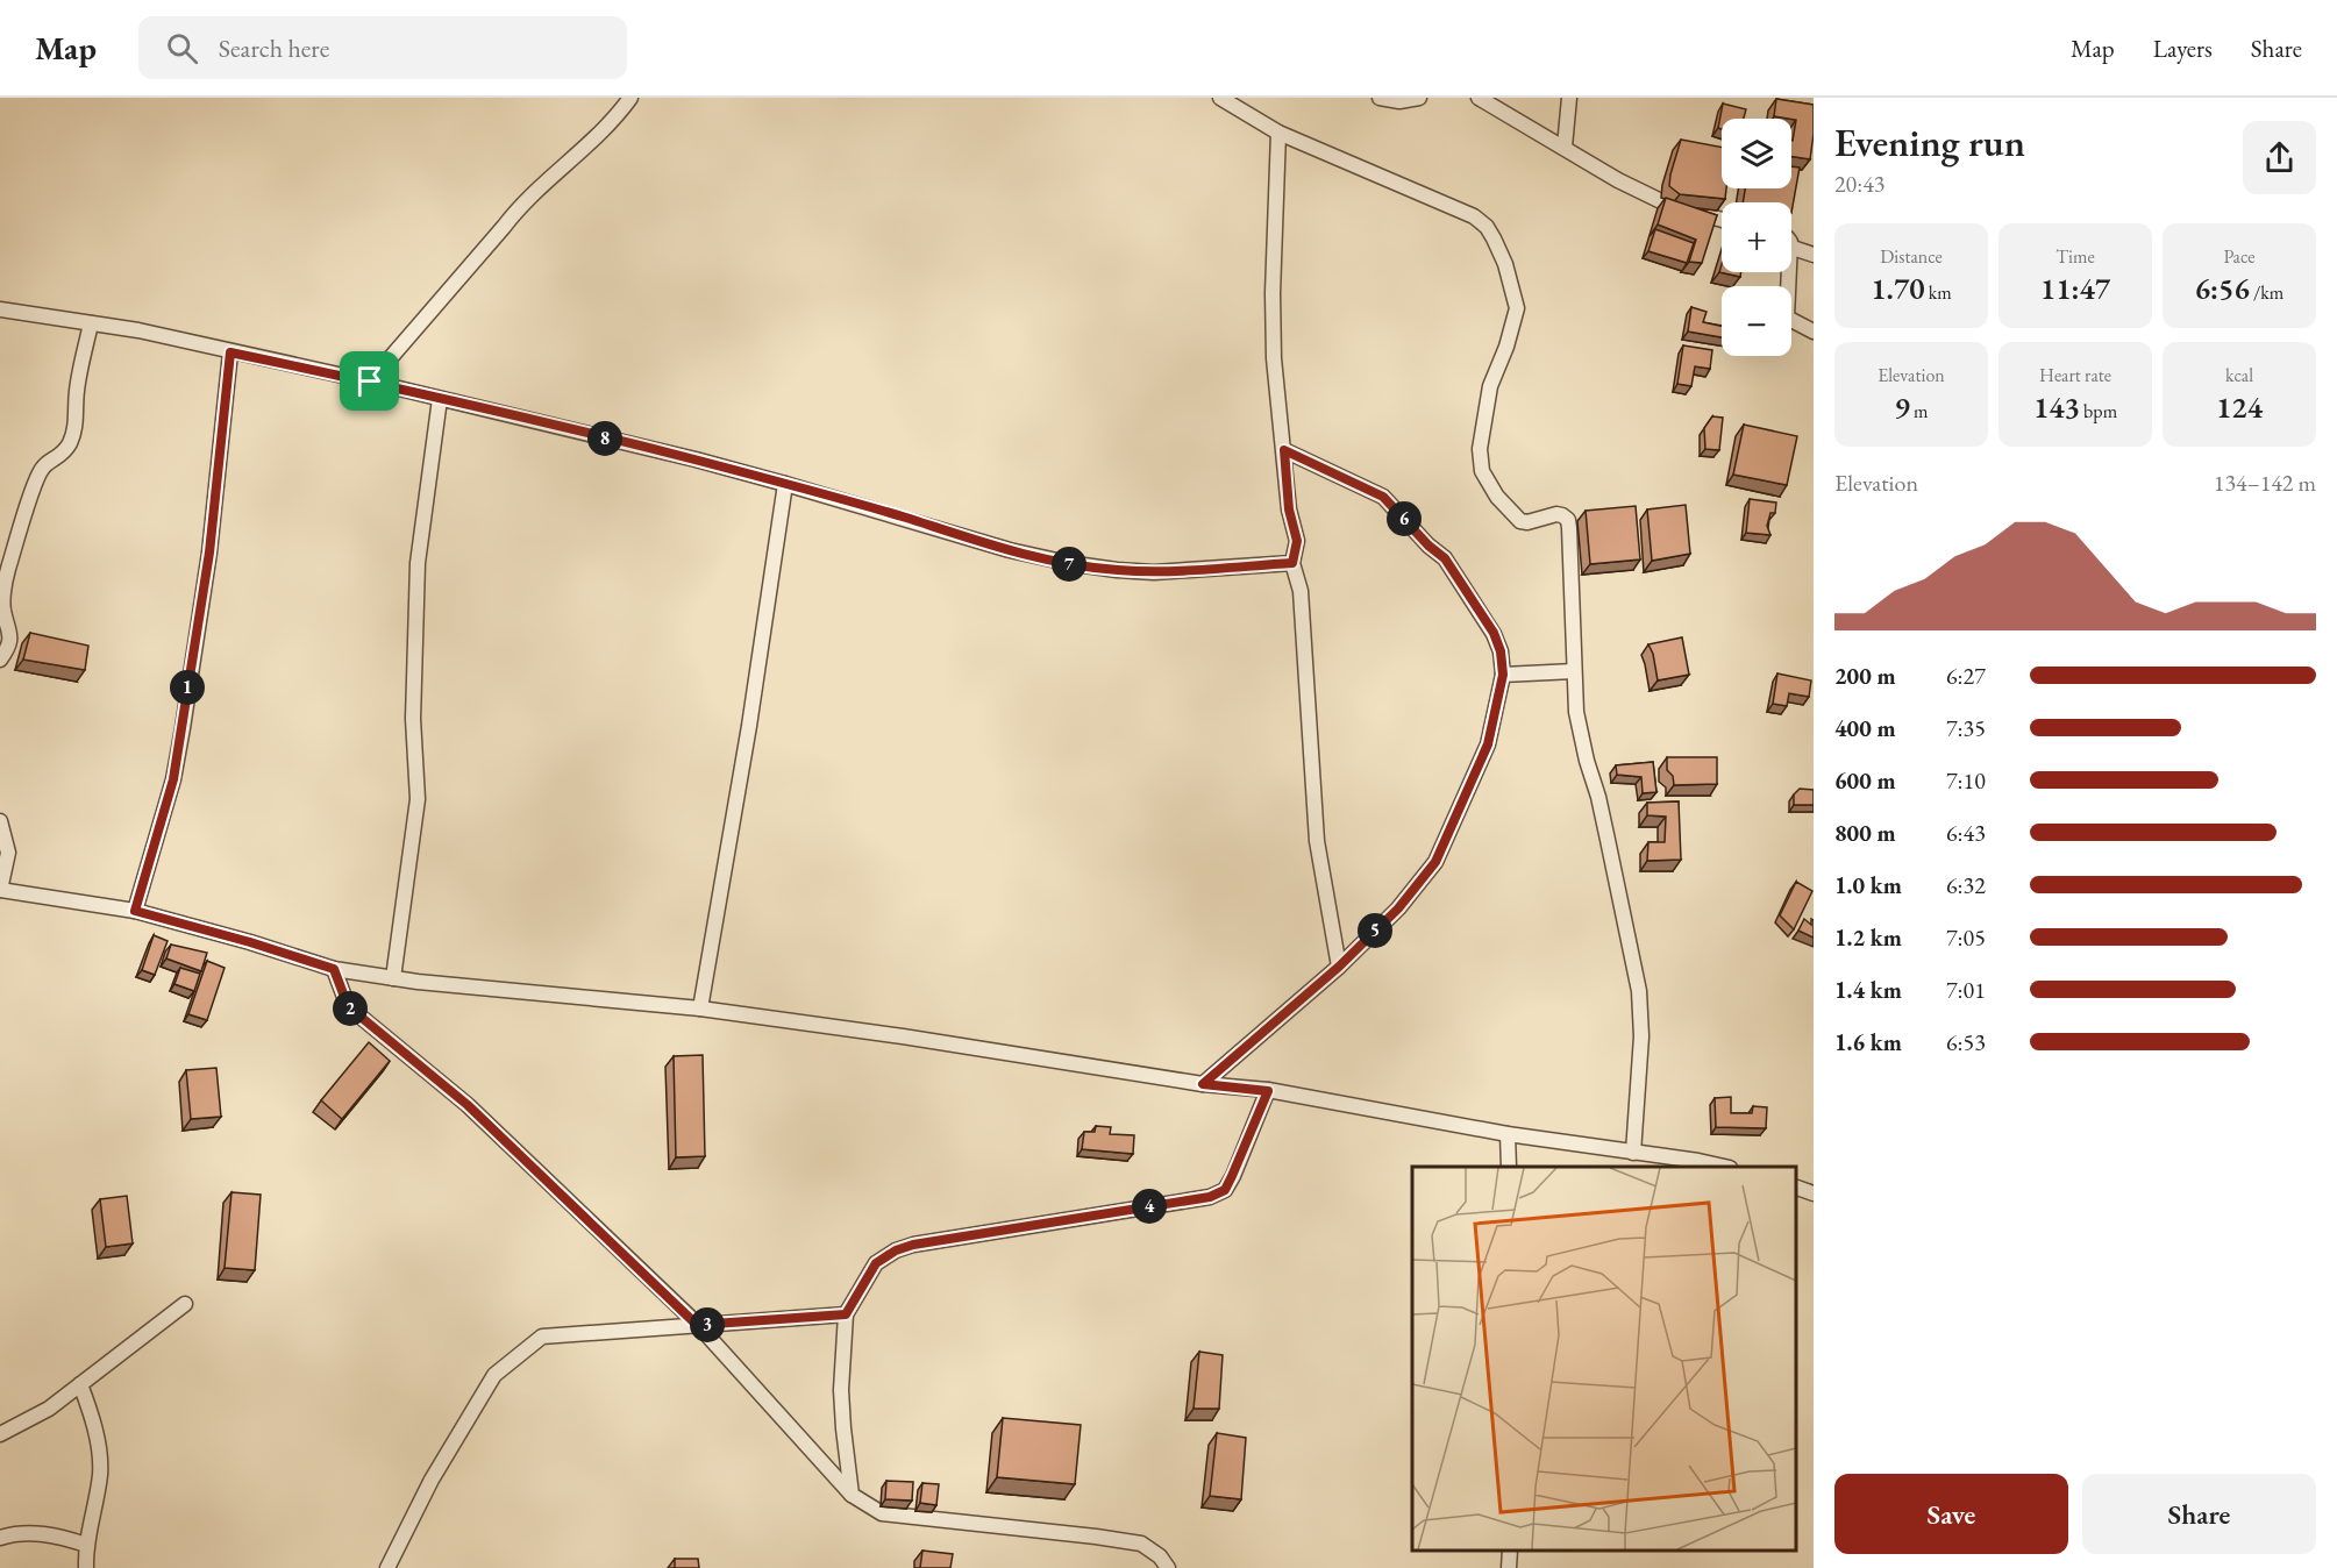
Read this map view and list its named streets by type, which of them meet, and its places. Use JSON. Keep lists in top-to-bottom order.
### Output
{
  "page": {
    "header": "Map",
    "search": "Search here",
    "nav": ["Map", "Layers", "Share"],
    "heading": ["Evening run", "20:43"],
    "map_buttons": ["+", "−"],
    "stats": [
      ["Distance", "1.70 km"],
      ["Time", "11:47"],
      ["Pace", "6:56 /km"],
      ["Elevation", "9 m"],
      ["Heart rate", "143 bpm"],
      ["kcal", "124"]
    ],
    "pins": [
      "8",
      "6",
      "7",
      "1",
      "5",
      "2",
      "4",
      "3"
    ],
    "chart": ["Elevation", "134–142 m"],
    "list": [
      {
        "name": "200 m",
        "note": "6:27"
      },
      {
        "name": "400 m",
        "note": "7:35"
      },
      {
        "name": "600 m",
        "note": "7:10"
      },
      {
        "name": "800 m",
        "note": "6:43"
      },
      {
        "name": "1.0 km",
        "note": "6:32"
      },
      {
        "name": "1.2 km",
        "note": "7:05"
      },
      {
        "name": "1.4 km",
        "note": "7:01"
      },
      {
        "name": "1.6 km",
        "note": "6:53"
      }
    ],
    "buttons": ["Save", "Share"]
  }
}
